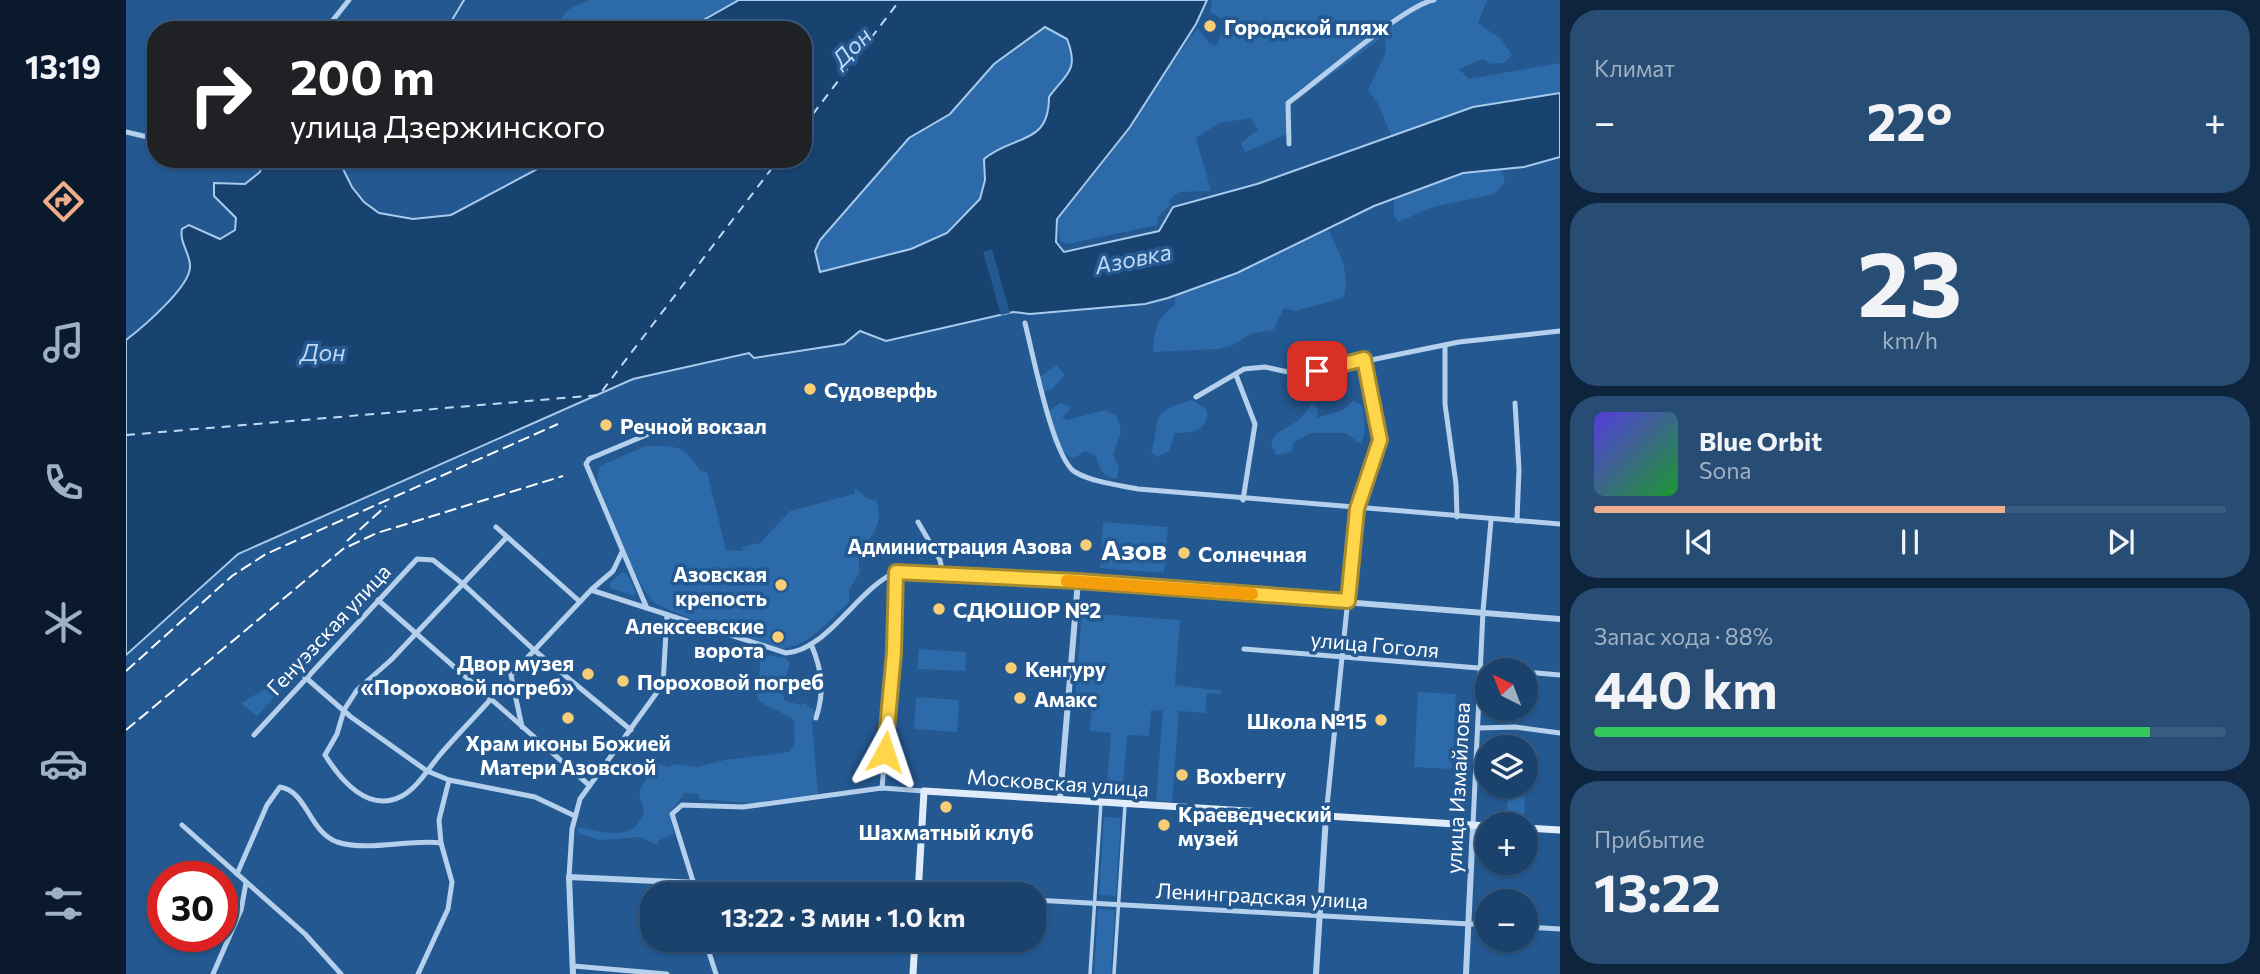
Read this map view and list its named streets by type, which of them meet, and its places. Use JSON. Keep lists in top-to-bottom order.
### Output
{
  "streets": {
    "main road": ["Московская улица"],
    "street": [
      "Генуэзская улица",
      "улица Гоголя",
      "улица Измайлова",
      "Ленинградская улица"
    ]
  },
  "crossings": [
    ["Московская улица", "улица Измайлова"],
    ["улица Измайлова", "Ленинградская улица"]
  ],
  "districts": ["Азов"],
  "water": ["Дон", "Азовка"],
  "places": [
    "Городской пляж",
    "Судоверфь",
    "Речной вокзал",
    "Администрация Азова",
    "Солнечная",
    "Азовская крепость",
    "СДЮШОР №2",
    "Алексеевские ворота",
    "Кенгуру",
    "Двор музея «Пороховой погреб»",
    "Пороховой погреб",
    "Амакс",
    "Храм иконы Божией Матери Азовской",
    "Школа №15",
    "Boxberry",
    "Шахматный клуб",
    "Краеведческий музей"
  ],
  "north": "top left",
  "page": {
    "tabs": "13:19",
    "tile": [
      "Климат",
      ["23", "km/h"],
      ["Запас хода · 88%", "440 km"],
      ["Прибытие", "13:22"]
    ],
    "turn": ["200 m", "улица Дзержинского"],
    "heat": ["−", "22°", "+"],
    "song": ["Blue Orbit", "Sona"],
    "map_buttons": ["+", "−"],
    "limit": "30",
    "trip": "13:22 · 3 мин · 1.0 km"
  }
}
